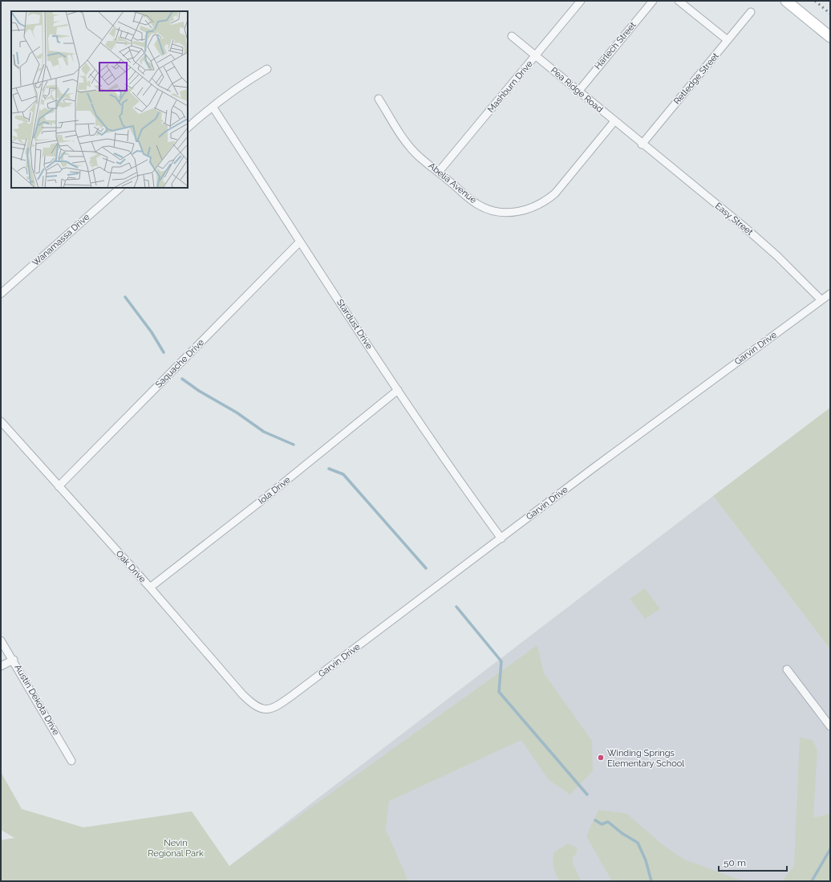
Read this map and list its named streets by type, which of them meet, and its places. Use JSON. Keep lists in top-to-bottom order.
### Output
{
  "streets": {
    "street": [
      "Harlech Street",
      "Retledge Street",
      "Mashburn Drive",
      "Pea Ridge Road",
      "Abelia Avenue",
      "Easy Street",
      "Wanamassa Drive",
      "Stardust Drive",
      "Garvin Drive",
      "Saquache Drive",
      "Iola Drive",
      "Oak Drive",
      "Austin Dekota Drive"
    ]
  },
  "crossings": [
    ["Harlech Street", "Pea Ridge Road"],
    ["Retledge Street", "Pea Ridge Road"],
    ["Retledge Street", "Easy Street"],
    ["Mashburn Drive", "Pea Ridge Road"],
    ["Mashburn Drive", "Abelia Avenue"],
    ["Pea Ridge Road", "Abelia Avenue"],
    ["Pea Ridge Road", "Easy Street"],
    ["Easy Street", "Garvin Drive"],
    ["Stardust Drive", "Garvin Drive"],
    ["Stardust Drive", "Saquache Drive"],
    ["Stardust Drive", "Iola Drive"],
    ["Garvin Drive", "Oak Drive"],
    ["Saquache Drive", "Oak Drive"],
    ["Iola Drive", "Oak Drive"]
  ],
  "parks": ["Nevin Regional Park"],
  "places": ["Winding Springs Elementary School"],
  "scale_bar": "50 m"
}
